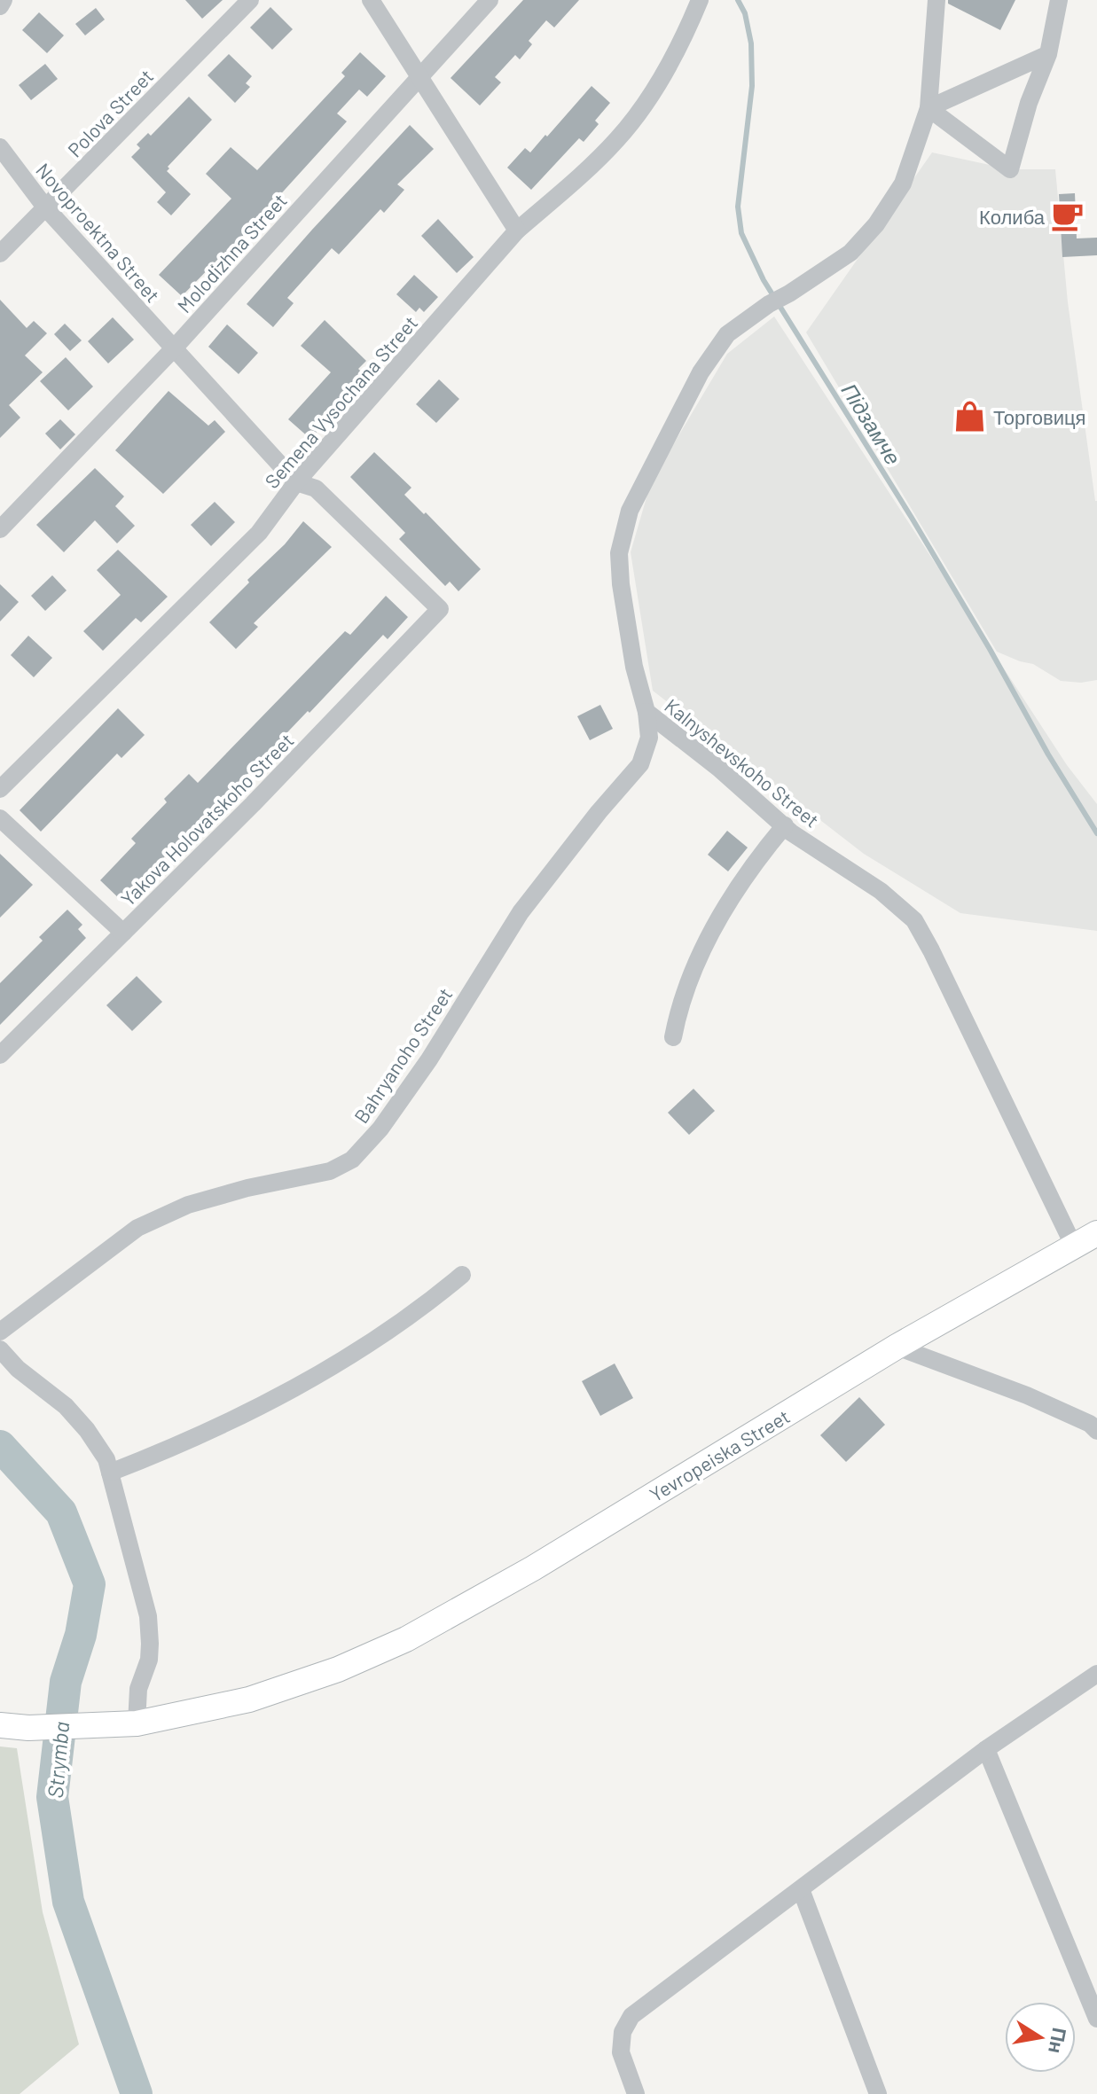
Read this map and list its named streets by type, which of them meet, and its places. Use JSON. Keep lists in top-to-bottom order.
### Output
{
  "streets": {
    "main road": ["Yevropeiska Street"],
    "street": [
      "Polova Street",
      "Novoproektna Street",
      "Molodizhna Street",
      "Semena Vysochana Street",
      "Kalnyshevskoho Street",
      "Yakova Holovatskoho Street",
      "Bahryanoho Street"
    ]
  },
  "crossings": [
    ["Polova Street", "Novoproektna Street"],
    ["Novoproektna Street", "Molodizhna Street"],
    ["Novoproektna Street", "Semena Vysochana Street"],
    ["Novoproektna Street", "Yakova Holovatskoho Street"],
    ["Kalnyshevskoho Street", "Bahryanoho Street"],
    ["Kalnyshevskoho Street", "Yevropeiska Street"]
  ],
  "water": ["Підзамче", "Strymba"],
  "places": {
    "cafe": ["Колиба"],
    "shop": ["Торговиця"]
  },
  "north": "right"
}
